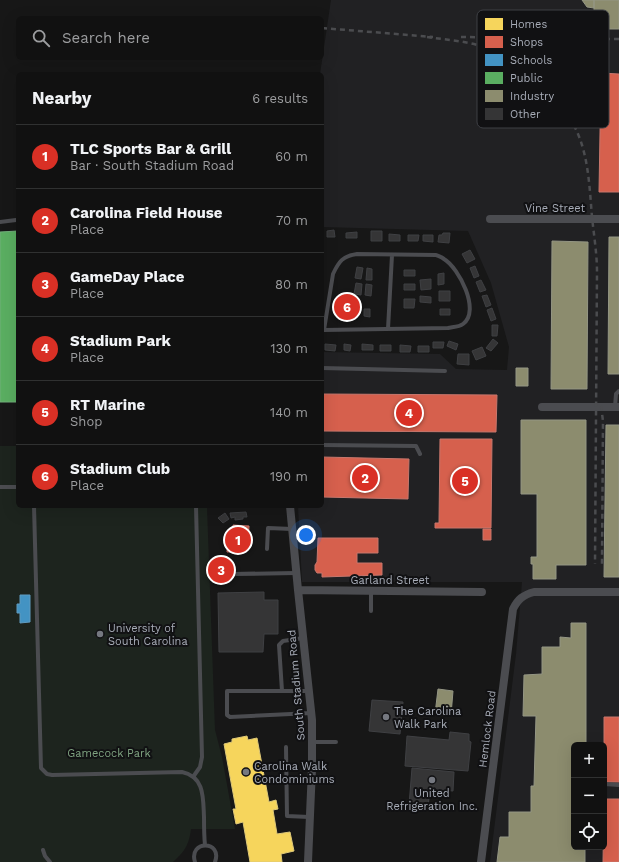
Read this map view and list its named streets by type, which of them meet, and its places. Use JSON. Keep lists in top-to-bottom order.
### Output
{
  "streets": {
    "street": [
      "Vine Street",
      "Garland Street",
      "South Stadium Road",
      "Hemlock Road"
    ]
  },
  "crossings": [
    ["Garland Street", "South Stadium Road"]
  ],
  "parks": ["Gamecock Park"],
  "places": [
    "University of South Carolina",
    "The Carolina Walk Park",
    "Carolina Walk Condominiums",
    "United Refrigeration Inc."
  ],
  "legend": [
    "Homes",
    "Shops",
    "Schools",
    "Public",
    "Industry",
    "Other"
  ],
  "page": {
    "search": "Search here",
    "heading": ["Nearby", "6 results"],
    "list": [
      {
        "mark": "1",
        "name": "TLC Sports Bar & Grill",
        "note": "Bar · South Stadium Road",
        "value": "60 m"
      },
      {
        "mark": "2",
        "name": "Carolina Field House",
        "note": "Place",
        "value": "70 m"
      },
      {
        "mark": "3",
        "name": "GameDay Place",
        "note": "Place",
        "value": "80 m"
      },
      {
        "mark": "4",
        "name": "Stadium Park",
        "note": "Place",
        "value": "130 m"
      },
      {
        "mark": "5",
        "name": "RT Marine",
        "note": "Shop",
        "value": "140 m"
      },
      {
        "mark": "6",
        "name": "Stadium Club",
        "note": "Place",
        "value": "190 m"
      }
    ],
    "pins": [
      "6",
      "4",
      "2",
      "5",
      "1",
      "3"
    ],
    "map_buttons": ["+", "−"]
  }
}
